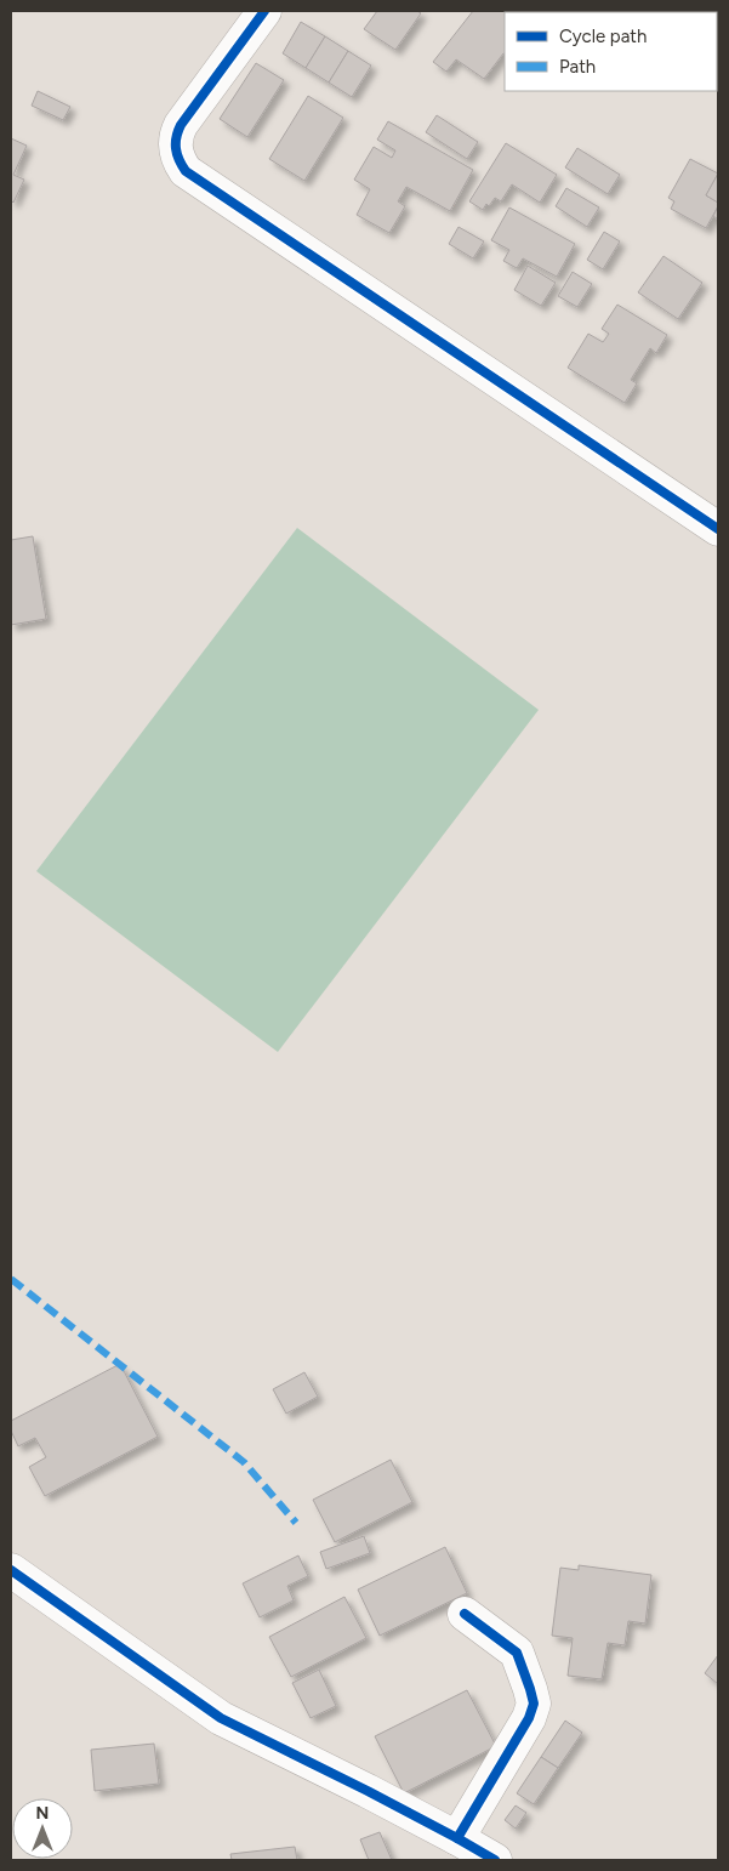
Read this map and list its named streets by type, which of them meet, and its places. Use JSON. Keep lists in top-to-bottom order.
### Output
{
  "legend": ["Cycle path", "Path"],
  "north": "top"
}
